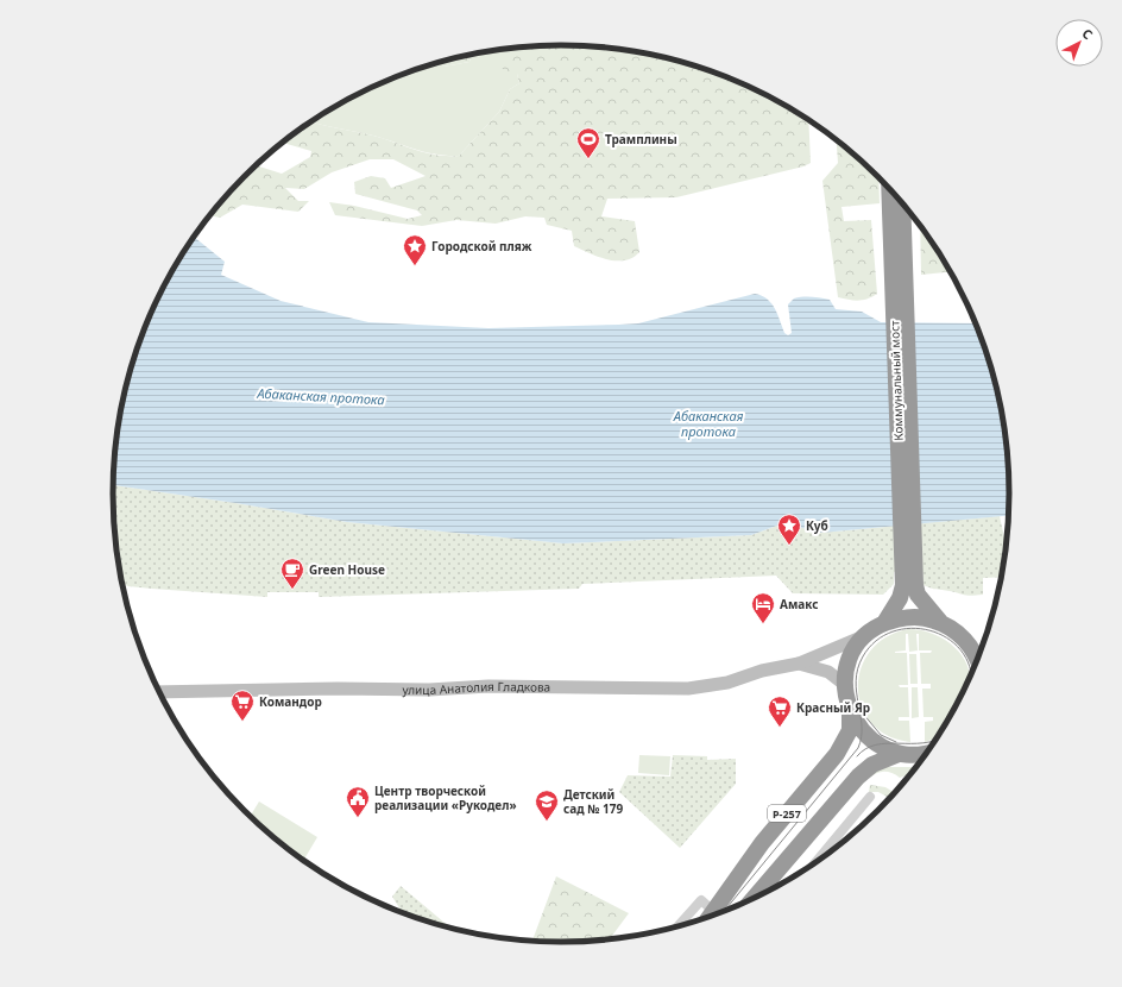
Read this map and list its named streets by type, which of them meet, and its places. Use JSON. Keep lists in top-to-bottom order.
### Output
{
  "streets": {
    "highway": ["Коммунальный мост", "Р-257"],
    "main road": ["улица Анатолия Гладкова"]
  },
  "water": ["Абаканская протока"],
  "places": {
    "sports": ["Трамплины"],
    "place": ["Городской пляж", "Куб"],
    "cafe": ["Green House"],
    "hotel": ["Амакс"],
    "supermarket": ["Командор", "Красный Яр"],
    "public building": ["Центр творческой реализации «Рукодел»"],
    "school or university": ["Детский сад № 179"]
  },
  "north": "top right"
}
